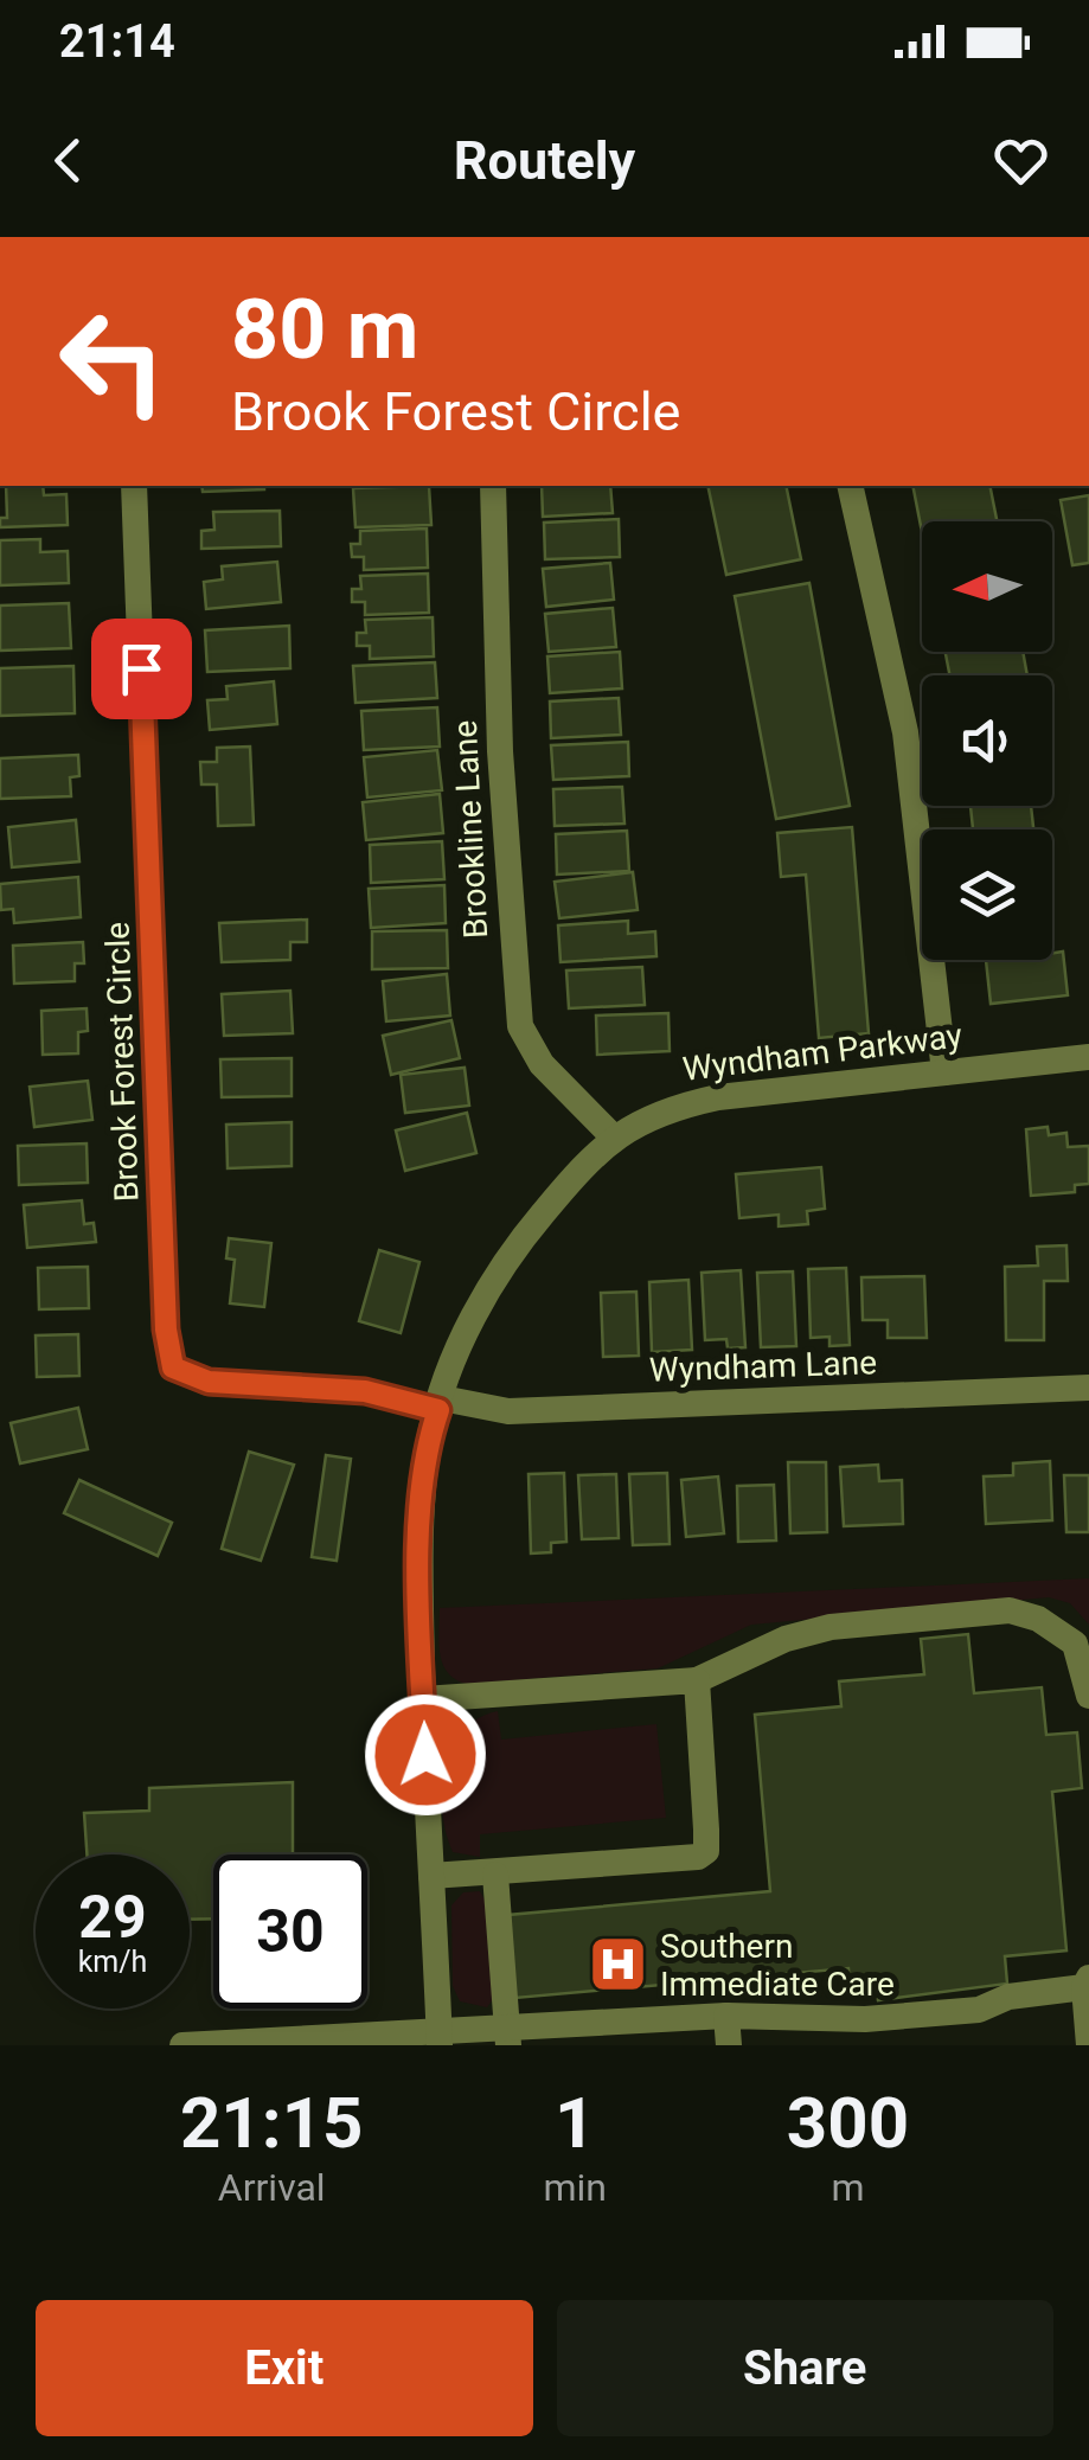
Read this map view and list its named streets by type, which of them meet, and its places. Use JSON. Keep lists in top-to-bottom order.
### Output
{
  "streets": {
    "street": [
      "Brookline Lane",
      "Wyndham Parkway",
      "Brook Forest Circle",
      "Wyndham Lane"
    ]
  },
  "crossings": [
    ["Brookline Lane", "Wyndham Parkway"],
    ["Wyndham Parkway", "Brook Forest Circle"],
    ["Wyndham Parkway", "Wyndham Lane"],
    ["Brook Forest Circle", "Wyndham Lane"]
  ],
  "places": {
    "hospital": ["Southern Immediate Care"]
  },
  "north": "left",
  "page": {
    "status": "21:14",
    "header": "Routely",
    "turn": ["80 m", "Brook Forest Circle"],
    "speed": "29 km/h",
    "limit": "30",
    "eta": [
      "21:15",
      "Arrival",
      "1",
      "min",
      "300",
      "m"
    ],
    "buttons": ["Exit", "Share"]
  }
}
